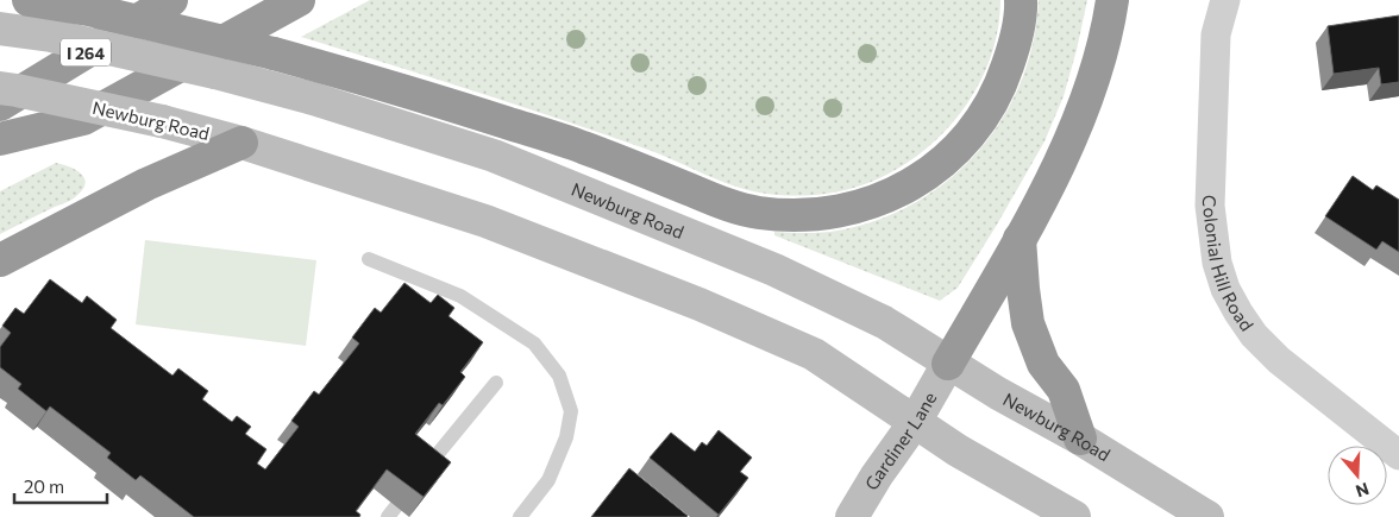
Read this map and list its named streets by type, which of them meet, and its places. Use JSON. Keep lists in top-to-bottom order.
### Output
{
  "streets": {
    "highway": ["I 264"],
    "main road": ["Newburg Road", "Gardiner Lane"],
    "street": ["Colonial Hill Road"]
  },
  "crossings": [
    ["Newburg Road", "Gardiner Lane"]
  ],
  "scale_bar": "20 m",
  "north": "bottom"
}
